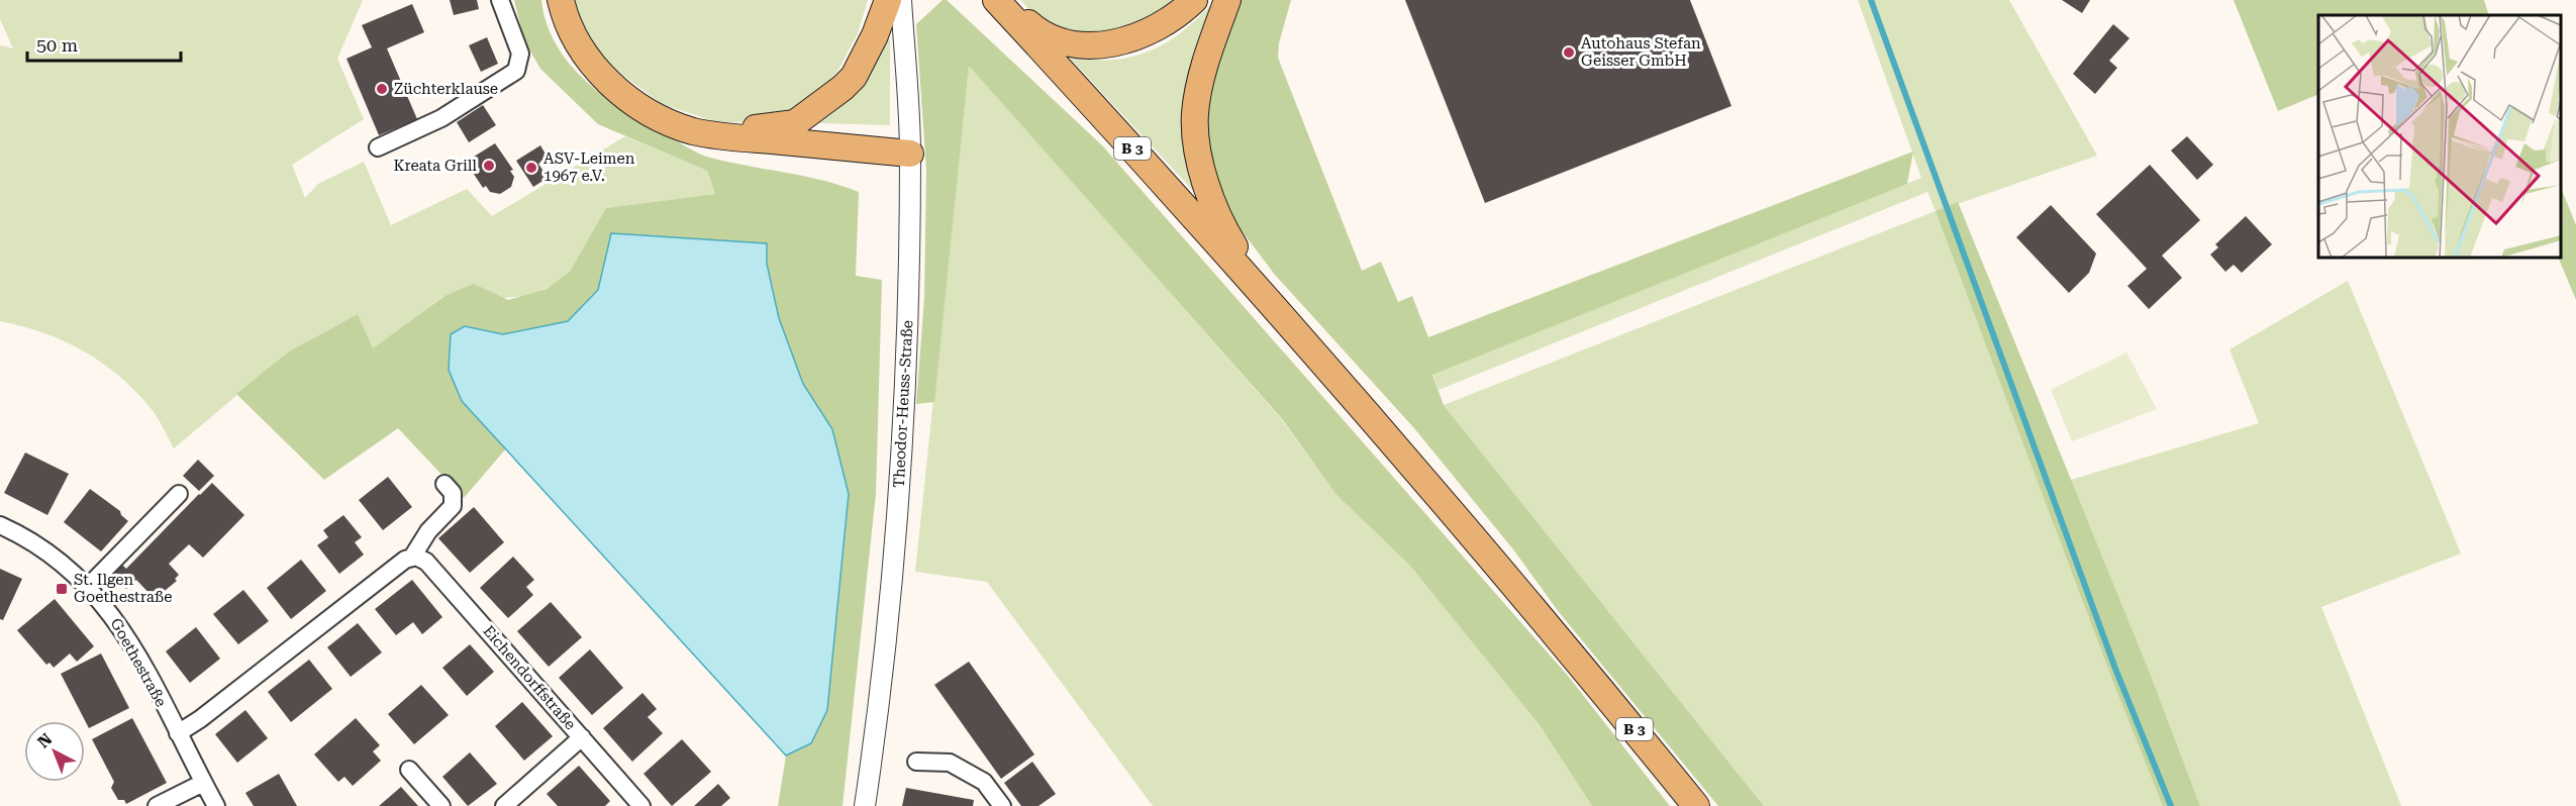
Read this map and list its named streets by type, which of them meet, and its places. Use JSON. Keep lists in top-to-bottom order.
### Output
{
  "streets": {
    "main road": ["B 3"],
    "street": ["Theodor-Heuss-Straße", "Goethestraße", "Eichendorffstraße"]
  },
  "places": {
    "other": [
      "Autohaus Stefan Geisser GmbH",
      "Züchterklause",
      "Kreata Grill",
      "ASV-Leimen 1967 e.V."
    ],
    "transit": ["St. Ilgen Goethestraße"]
  },
  "scale_bar": "50 m",
  "north": "top left"
}
